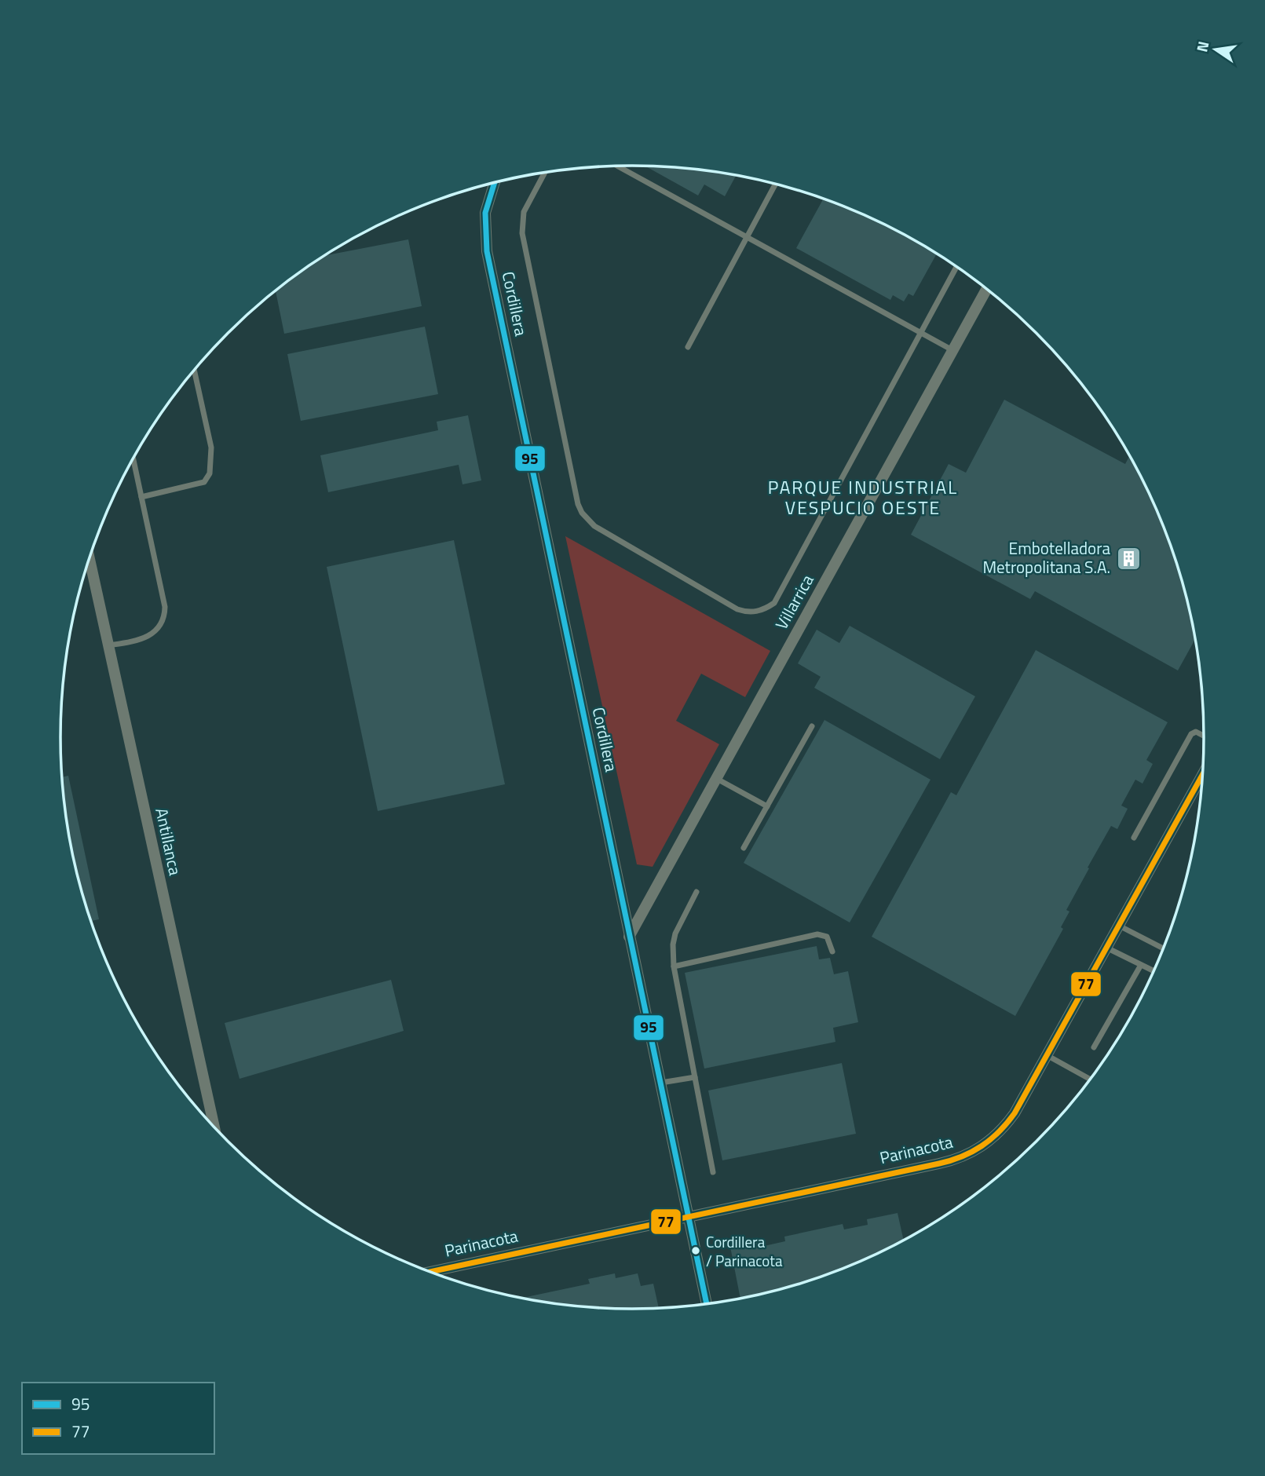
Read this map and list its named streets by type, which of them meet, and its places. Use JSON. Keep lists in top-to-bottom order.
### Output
{
  "streets": {
    "street": [
      "Cordillera",
      "Villarrica",
      "Antillanca",
      "Parinacota"
    ]
  },
  "crossings": [
    ["Cordillera", "Villarrica"],
    ["Cordillera", "Parinacota"]
  ],
  "districts": ["PARQUE INDUSTRIAL VESPUCIO OESTE"],
  "places": {
    "building": ["Embotelladora Metropolitana S.A."],
    "other": ["Cordillera / Parinacota"]
  },
  "lines": ["transit line 95", "transit line 77"],
  "legend": ["95", "77"],
  "north": "left"
}
